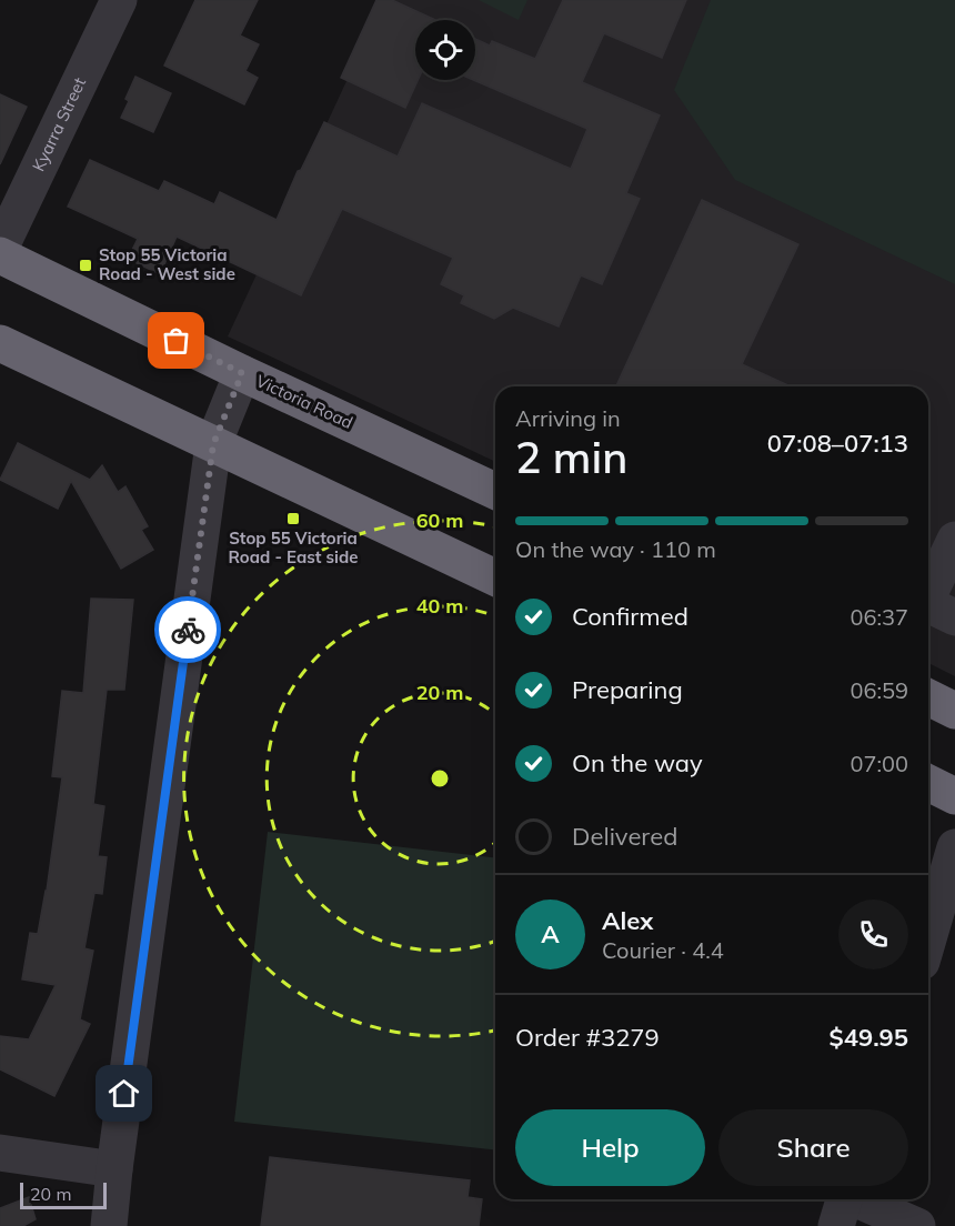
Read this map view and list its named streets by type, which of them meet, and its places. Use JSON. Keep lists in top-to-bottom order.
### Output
{
  "streets": {
    "highway": ["Victoria Road"],
    "street": ["Kyarra Street"]
  },
  "places": {
    "transit": ["Stop 55 Victoria Road - West side", "Stop 55 Victoria Road - East side"]
  },
  "scale_bar": "20 m",
  "page": {
    "heading": ["2 min", "Arriving in", "07:08–07:13"],
    "panel": [
      "Alex",
      "Courier · 4.4",
      "Order #3279",
      "$49.95"
    ],
    "bar": "On the way · 110 m",
    "list": [
      ["Confirmed", "06:37"],
      ["Preparing", "06:59"],
      ["On the way", "07:00"],
      "Delivered"
    ],
    "round": "A",
    "buttons": ["Help", "Share"],
    "scale": "20 m"
  },
  "rings": ["60 m", "40 m", "20 m"]
}
